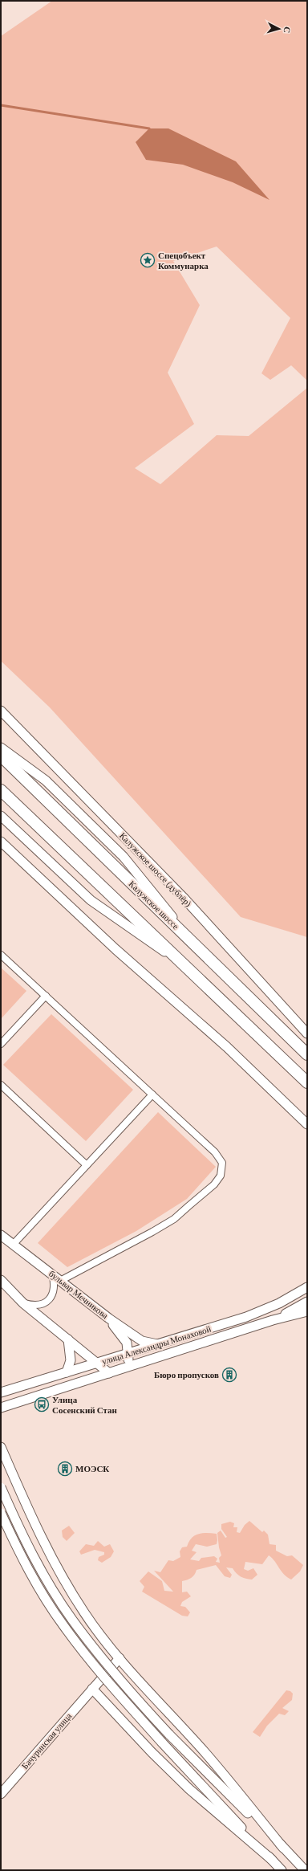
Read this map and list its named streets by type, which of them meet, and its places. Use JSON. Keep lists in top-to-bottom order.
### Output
{
  "streets": {
    "highway": ["Калужское шоссе"],
    "main road": [
      "Калужское шоссе (дублёр)",
      "бульвар Мечникова",
      "улица Александры Монаховой",
      "Бачуринская улица"
    ]
  },
  "crossings": [
    ["бульвар Мечникова", "улица Александры Монаховой"]
  ],
  "places": {
    "place": ["Спецобъект Коммунарка"],
    "building": ["Бюро пропусков", "МОЭСК"],
    "bus stop": ["Улица Сосенский Стан"]
  },
  "north": "right"
}
